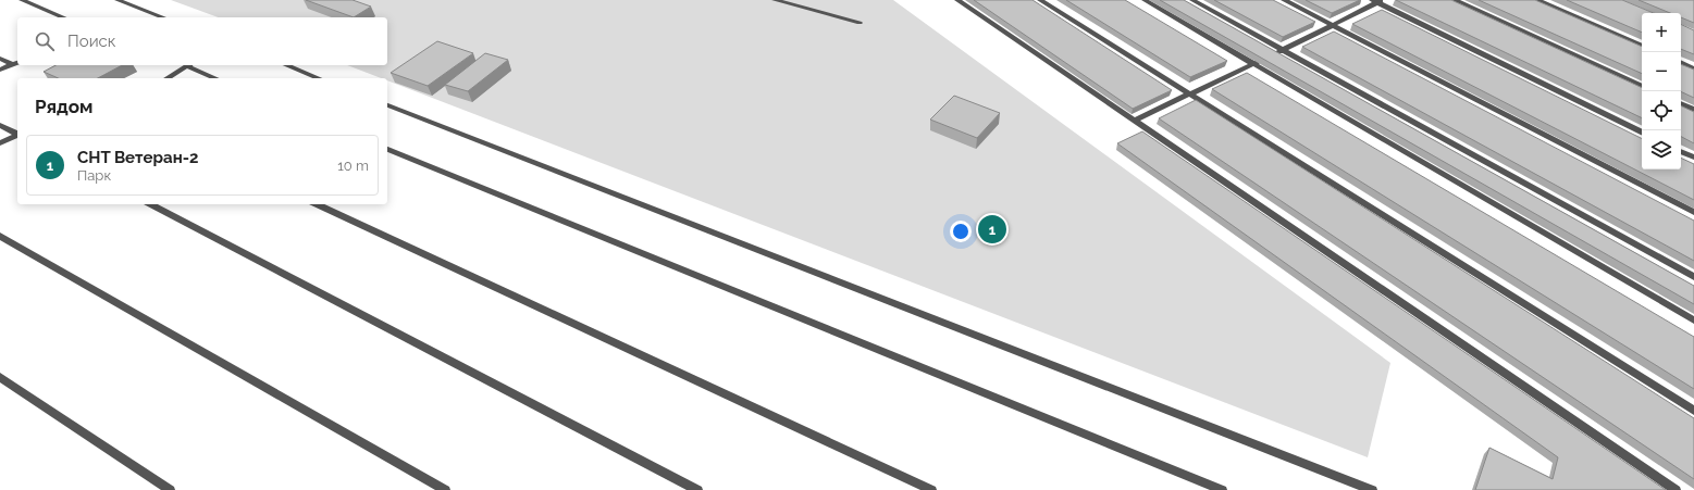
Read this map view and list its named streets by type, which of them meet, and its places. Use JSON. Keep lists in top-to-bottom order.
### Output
{
  "page": {
    "map_buttons": ["+", "−"],
    "search": "Поиск",
    "heading": "Рядом",
    "list": [
      {
        "mark": "1",
        "name": "СНТ Ветеран-2",
        "note": "Парк",
        "value": "10 m"
      }
    ],
    "pins": "1"
  }
}
